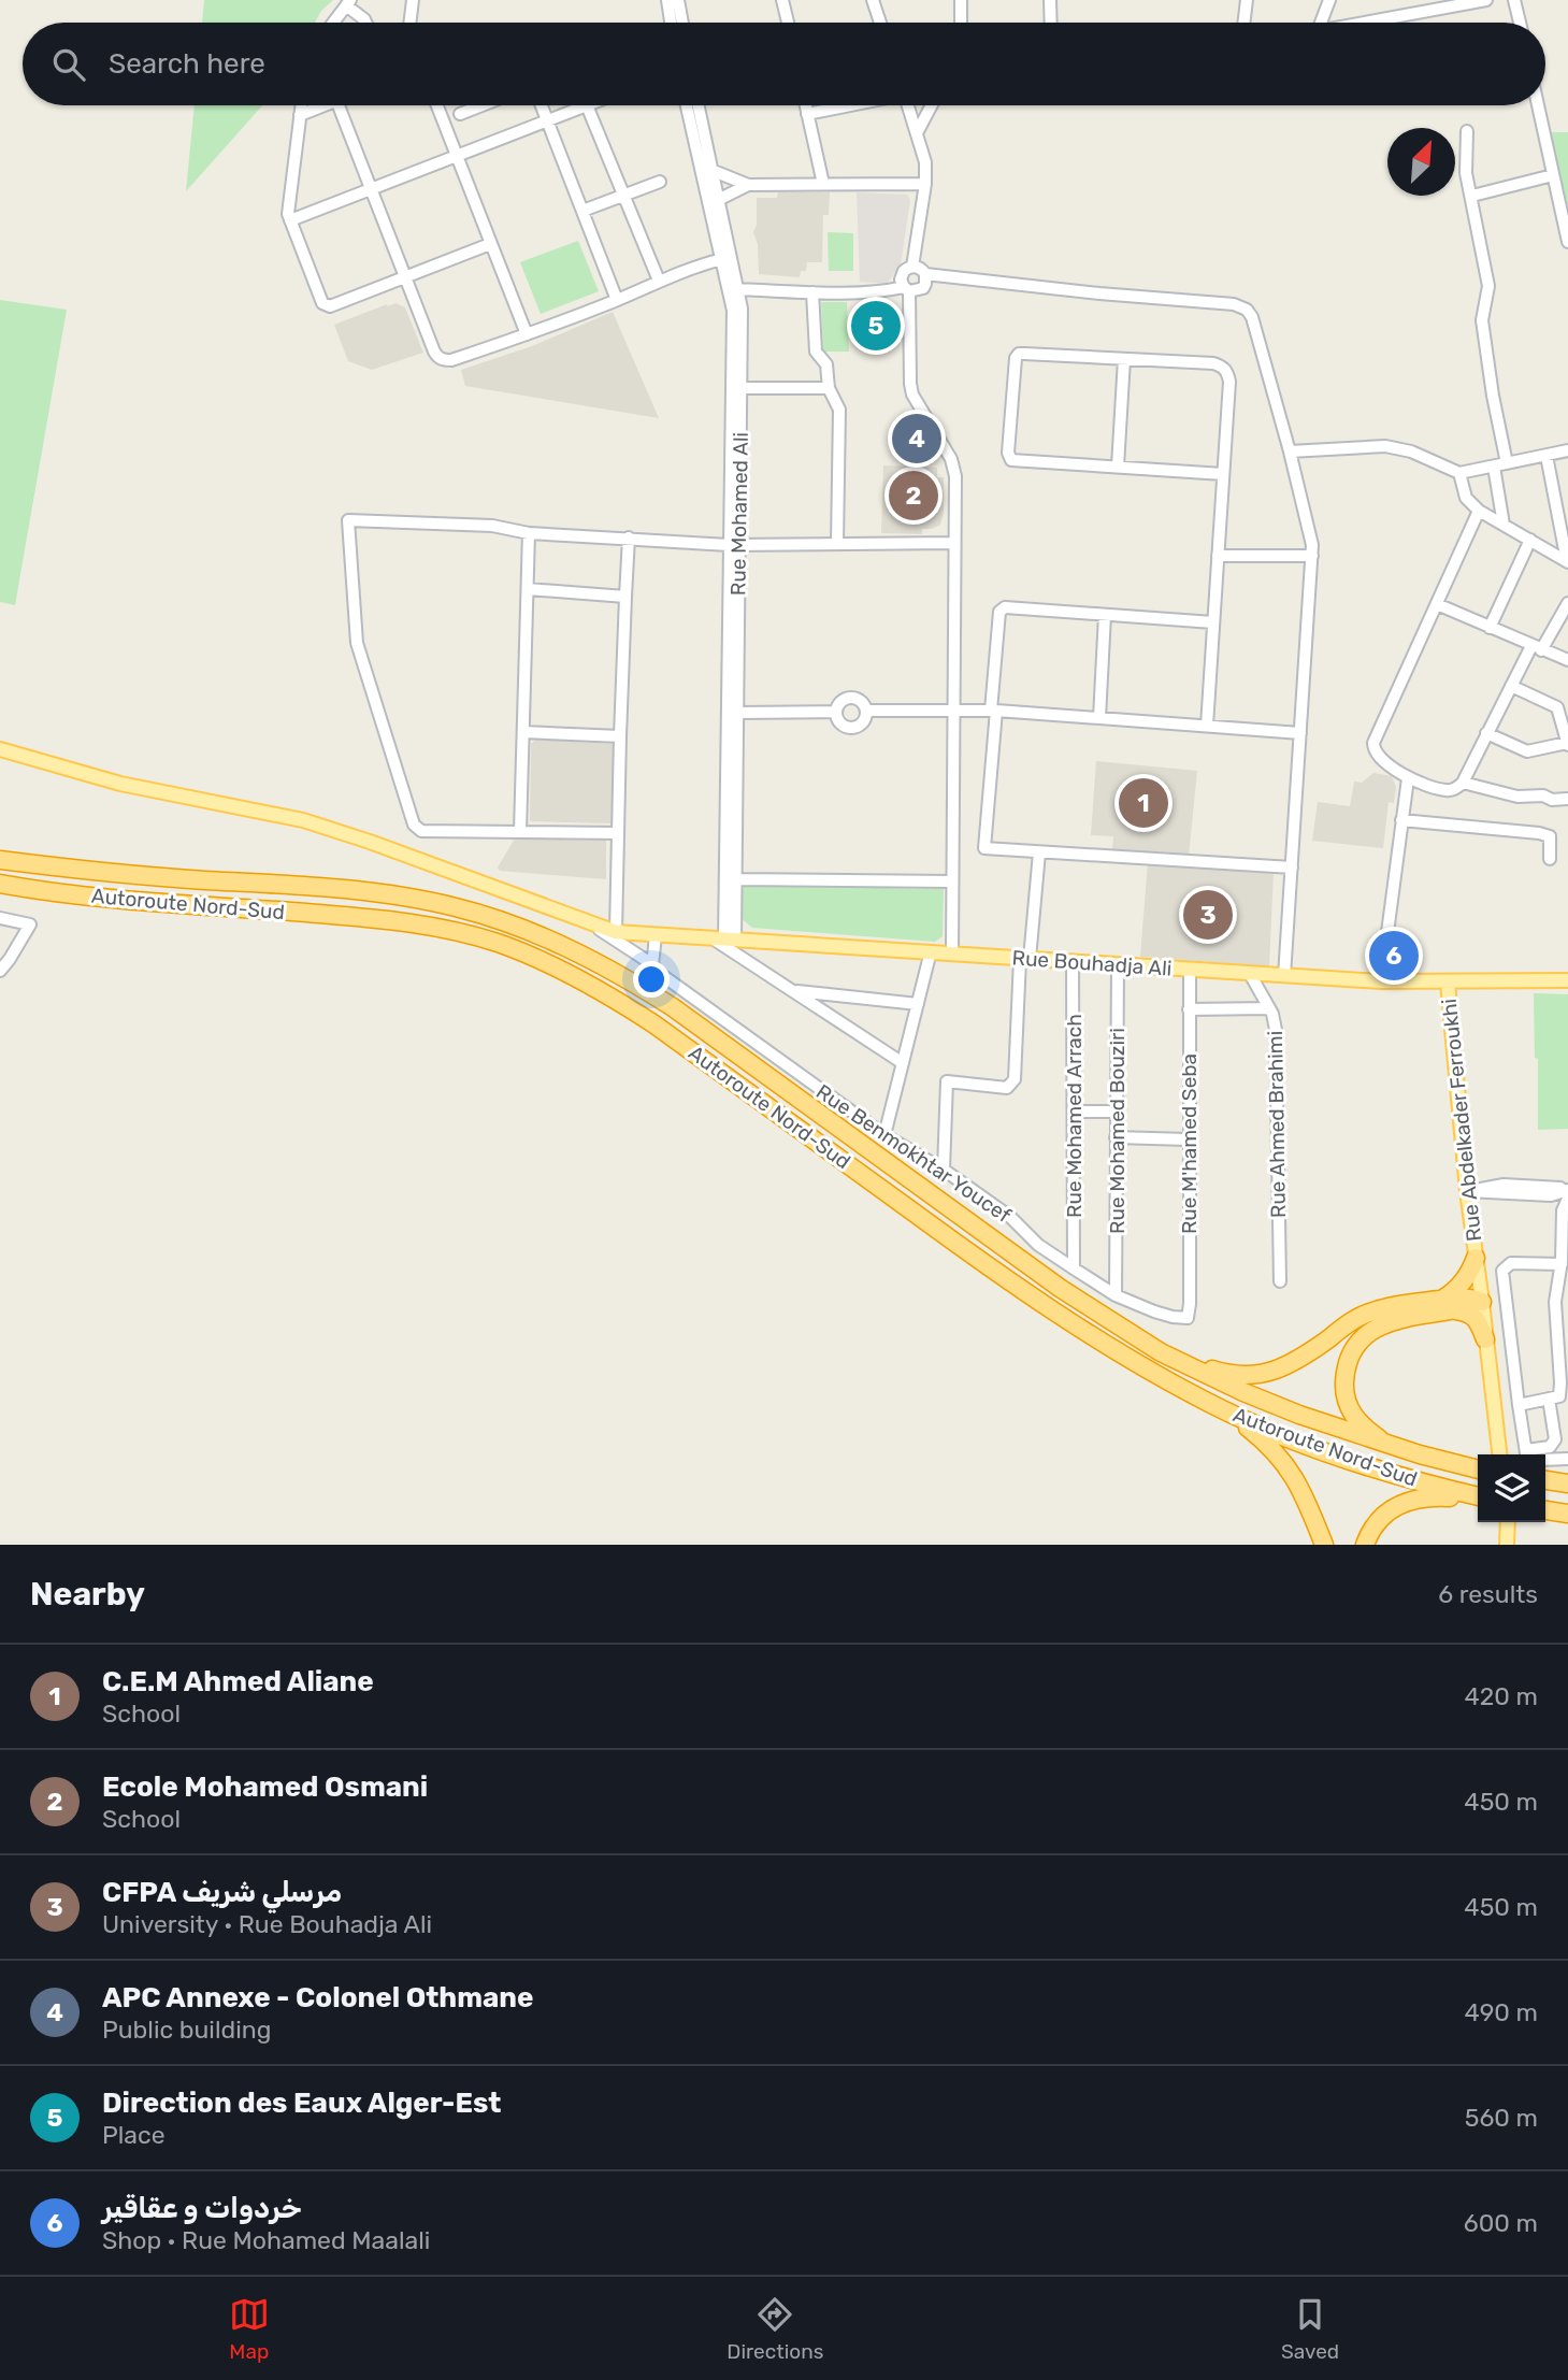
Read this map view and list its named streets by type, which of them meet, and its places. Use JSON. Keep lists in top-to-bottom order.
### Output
{
  "streets": {
    "highway": ["Autoroute Nord-Sud"],
    "main road": ["Rue Bouhadja Ali", "Rue Abdelkader Ferroukhi"],
    "street": [
      "Rue Mohamed Ali",
      "Rue Mohamed Arrach",
      "Rue Ahmed Brahimi",
      "Rue Mohamed Bouziri",
      "Rue M'hamed Seba",
      "Rue Benmokhtar Youcef"
    ]
  },
  "crossings": [
    ["Rue Mohamed Ali", "Rue Bouhadja Ali"],
    ["Rue Bouhadja Ali", "Rue Mohamed Arrach"],
    ["Rue Bouhadja Ali", "Rue Abdelkader Ferroukhi"],
    ["Rue Bouhadja Ali", "Rue Ahmed Brahimi"],
    ["Rue Bouhadja Ali", "Rue Mohamed Bouziri"],
    ["Rue Bouhadja Ali", "Rue M'hamed Seba"],
    ["Rue Bouhadja Ali", "Rue Benmokhtar Youcef"],
    ["Rue Mohamed Arrach", "Rue Benmokhtar Youcef"],
    ["Rue Mohamed Bouziri", "Rue Benmokhtar Youcef"],
    ["Rue M'hamed Seba", "Rue Benmokhtar Youcef"]
  ],
  "north": "top right",
  "page": {
    "search": "Search here",
    "pins": [
      "5",
      "4",
      "2",
      "1",
      "3",
      "6"
    ],
    "heading": ["Nearby", "6 results"],
    "list": [
      {
        "mark": "1",
        "name": "C.E.M Ahmed Aliane",
        "note": "School",
        "value": "420 m"
      },
      {
        "mark": "2",
        "name": "Ecole Mohamed Osmani",
        "note": "School",
        "value": "450 m"
      },
      {
        "mark": "3",
        "name": "CFPA مرسلي شريف",
        "note": "University · Rue Bouhadja Ali",
        "value": "450 m"
      },
      {
        "mark": "4",
        "name": "APC Annexe - Colonel Othmane",
        "note": "Public building",
        "value": "490 m"
      },
      {
        "mark": "5",
        "name": "Direction des Eaux Alger-Est",
        "note": "Place",
        "value": "560 m"
      },
      {
        "mark": "6",
        "name": "خردوات و عقاقير",
        "note": "Shop · Rue Mohamed Maalali",
        "value": "600 m"
      }
    ],
    "nav": ["Map", "Directions", "Saved"]
  }
}
